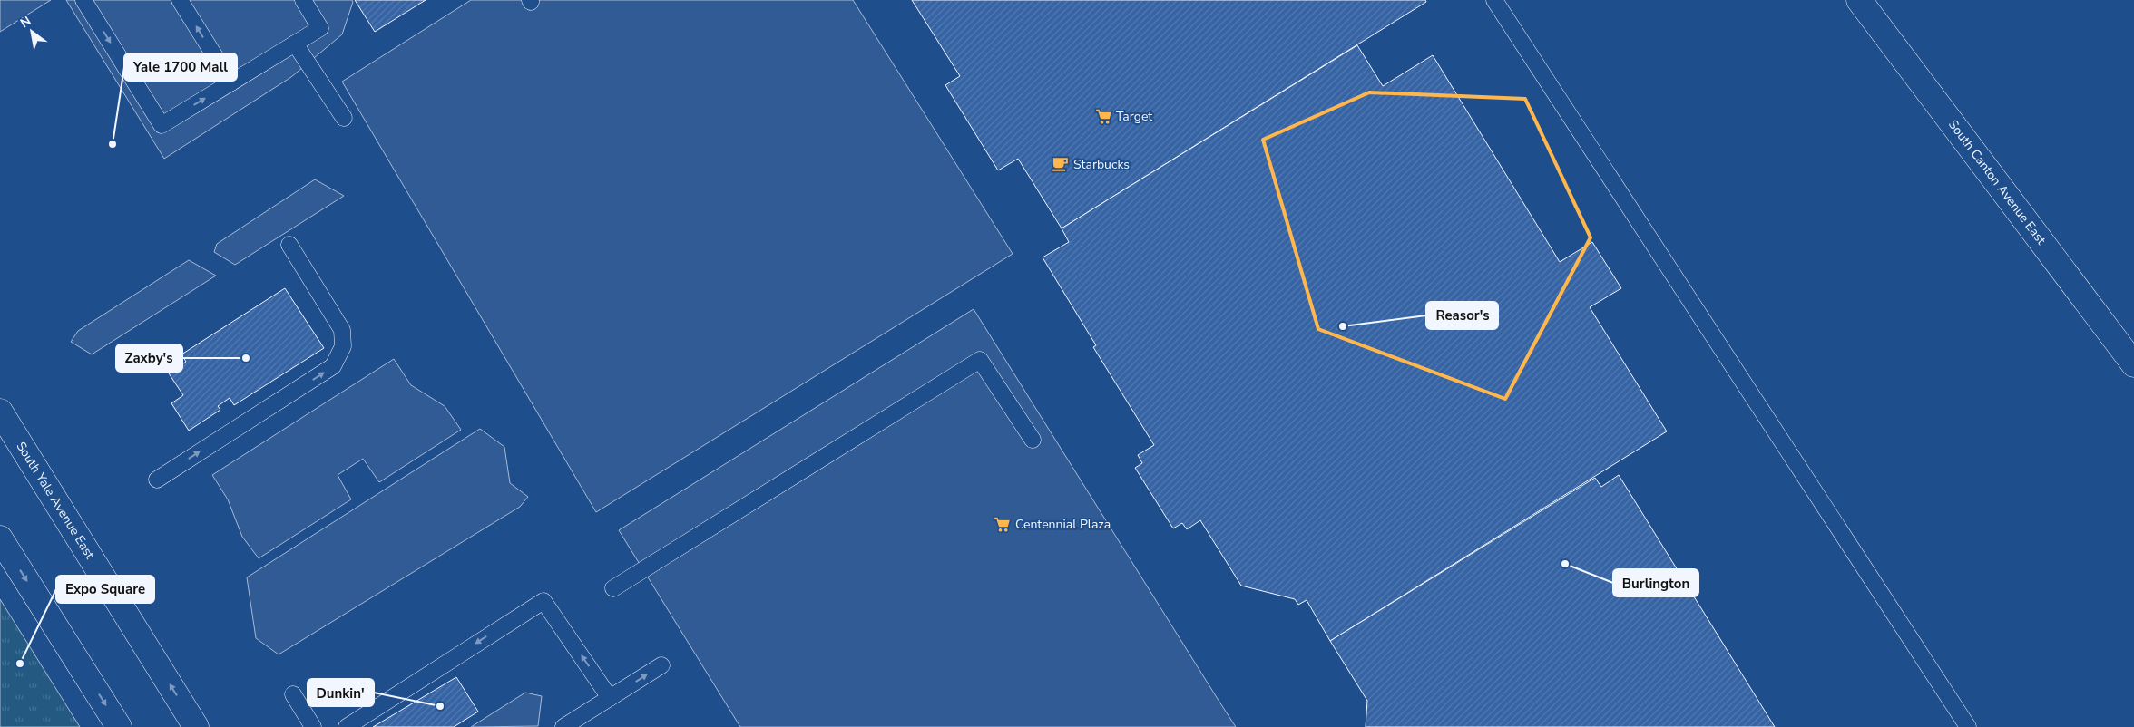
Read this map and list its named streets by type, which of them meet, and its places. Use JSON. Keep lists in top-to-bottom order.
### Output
{
  "streets": {
    "main road": ["South Canton Avenue East", "South Yale Avenue East"]
  },
  "places": {
    "supermarket": ["Target", "Centennial Plaza"],
    "other": [
      "Yale 1700 Mall",
      "Reasor's",
      "Zaxby's",
      "Burlington",
      "Expo Square",
      "Dunkin'"
    ],
    "cafe": ["Starbucks"]
  },
  "north": "top left"
}
